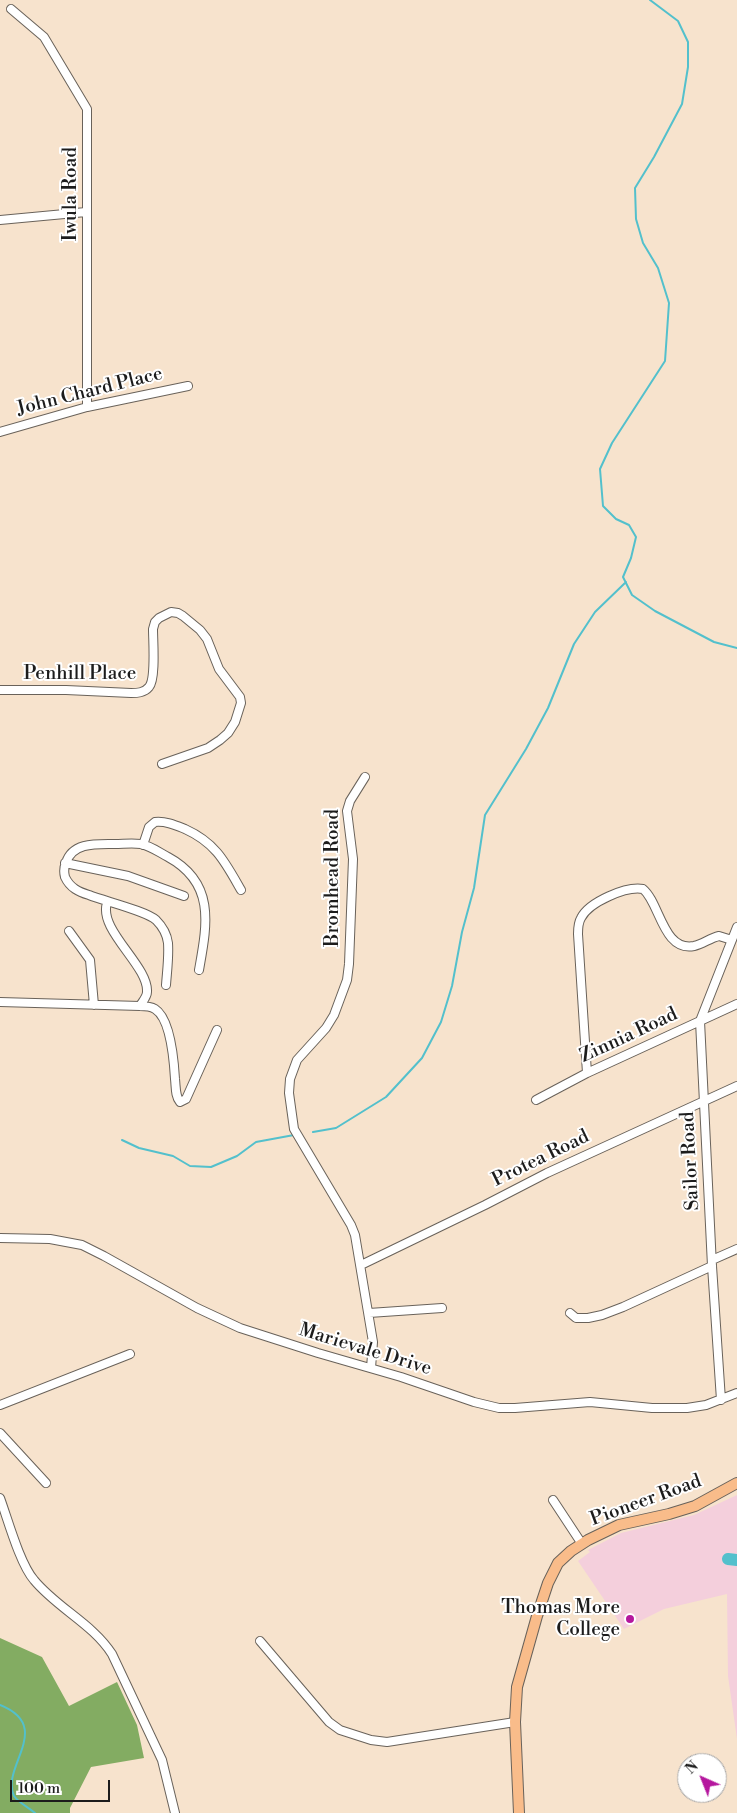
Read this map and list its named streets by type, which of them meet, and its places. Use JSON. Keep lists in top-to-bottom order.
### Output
{
  "streets": {
    "main road": ["Pioneer Road"],
    "street": [
      "Iwula Road",
      "John Chard Place",
      "Penhill Place",
      "Bromhead Road",
      "Zinnia Road",
      "Protea Road",
      "Sailor Road",
      "Marievale Drive"
    ]
  },
  "crossings": [
    ["Iwula Road", "John Chard Place"],
    ["Bromhead Road", "Protea Road"],
    ["Bromhead Road", "Marievale Drive"],
    ["Zinnia Road", "Sailor Road"],
    ["Protea Road", "Sailor Road"],
    ["Sailor Road", "Marievale Drive"]
  ],
  "places": ["Thomas More College"],
  "scale_bar": "100 m",
  "north": "top left"
}
